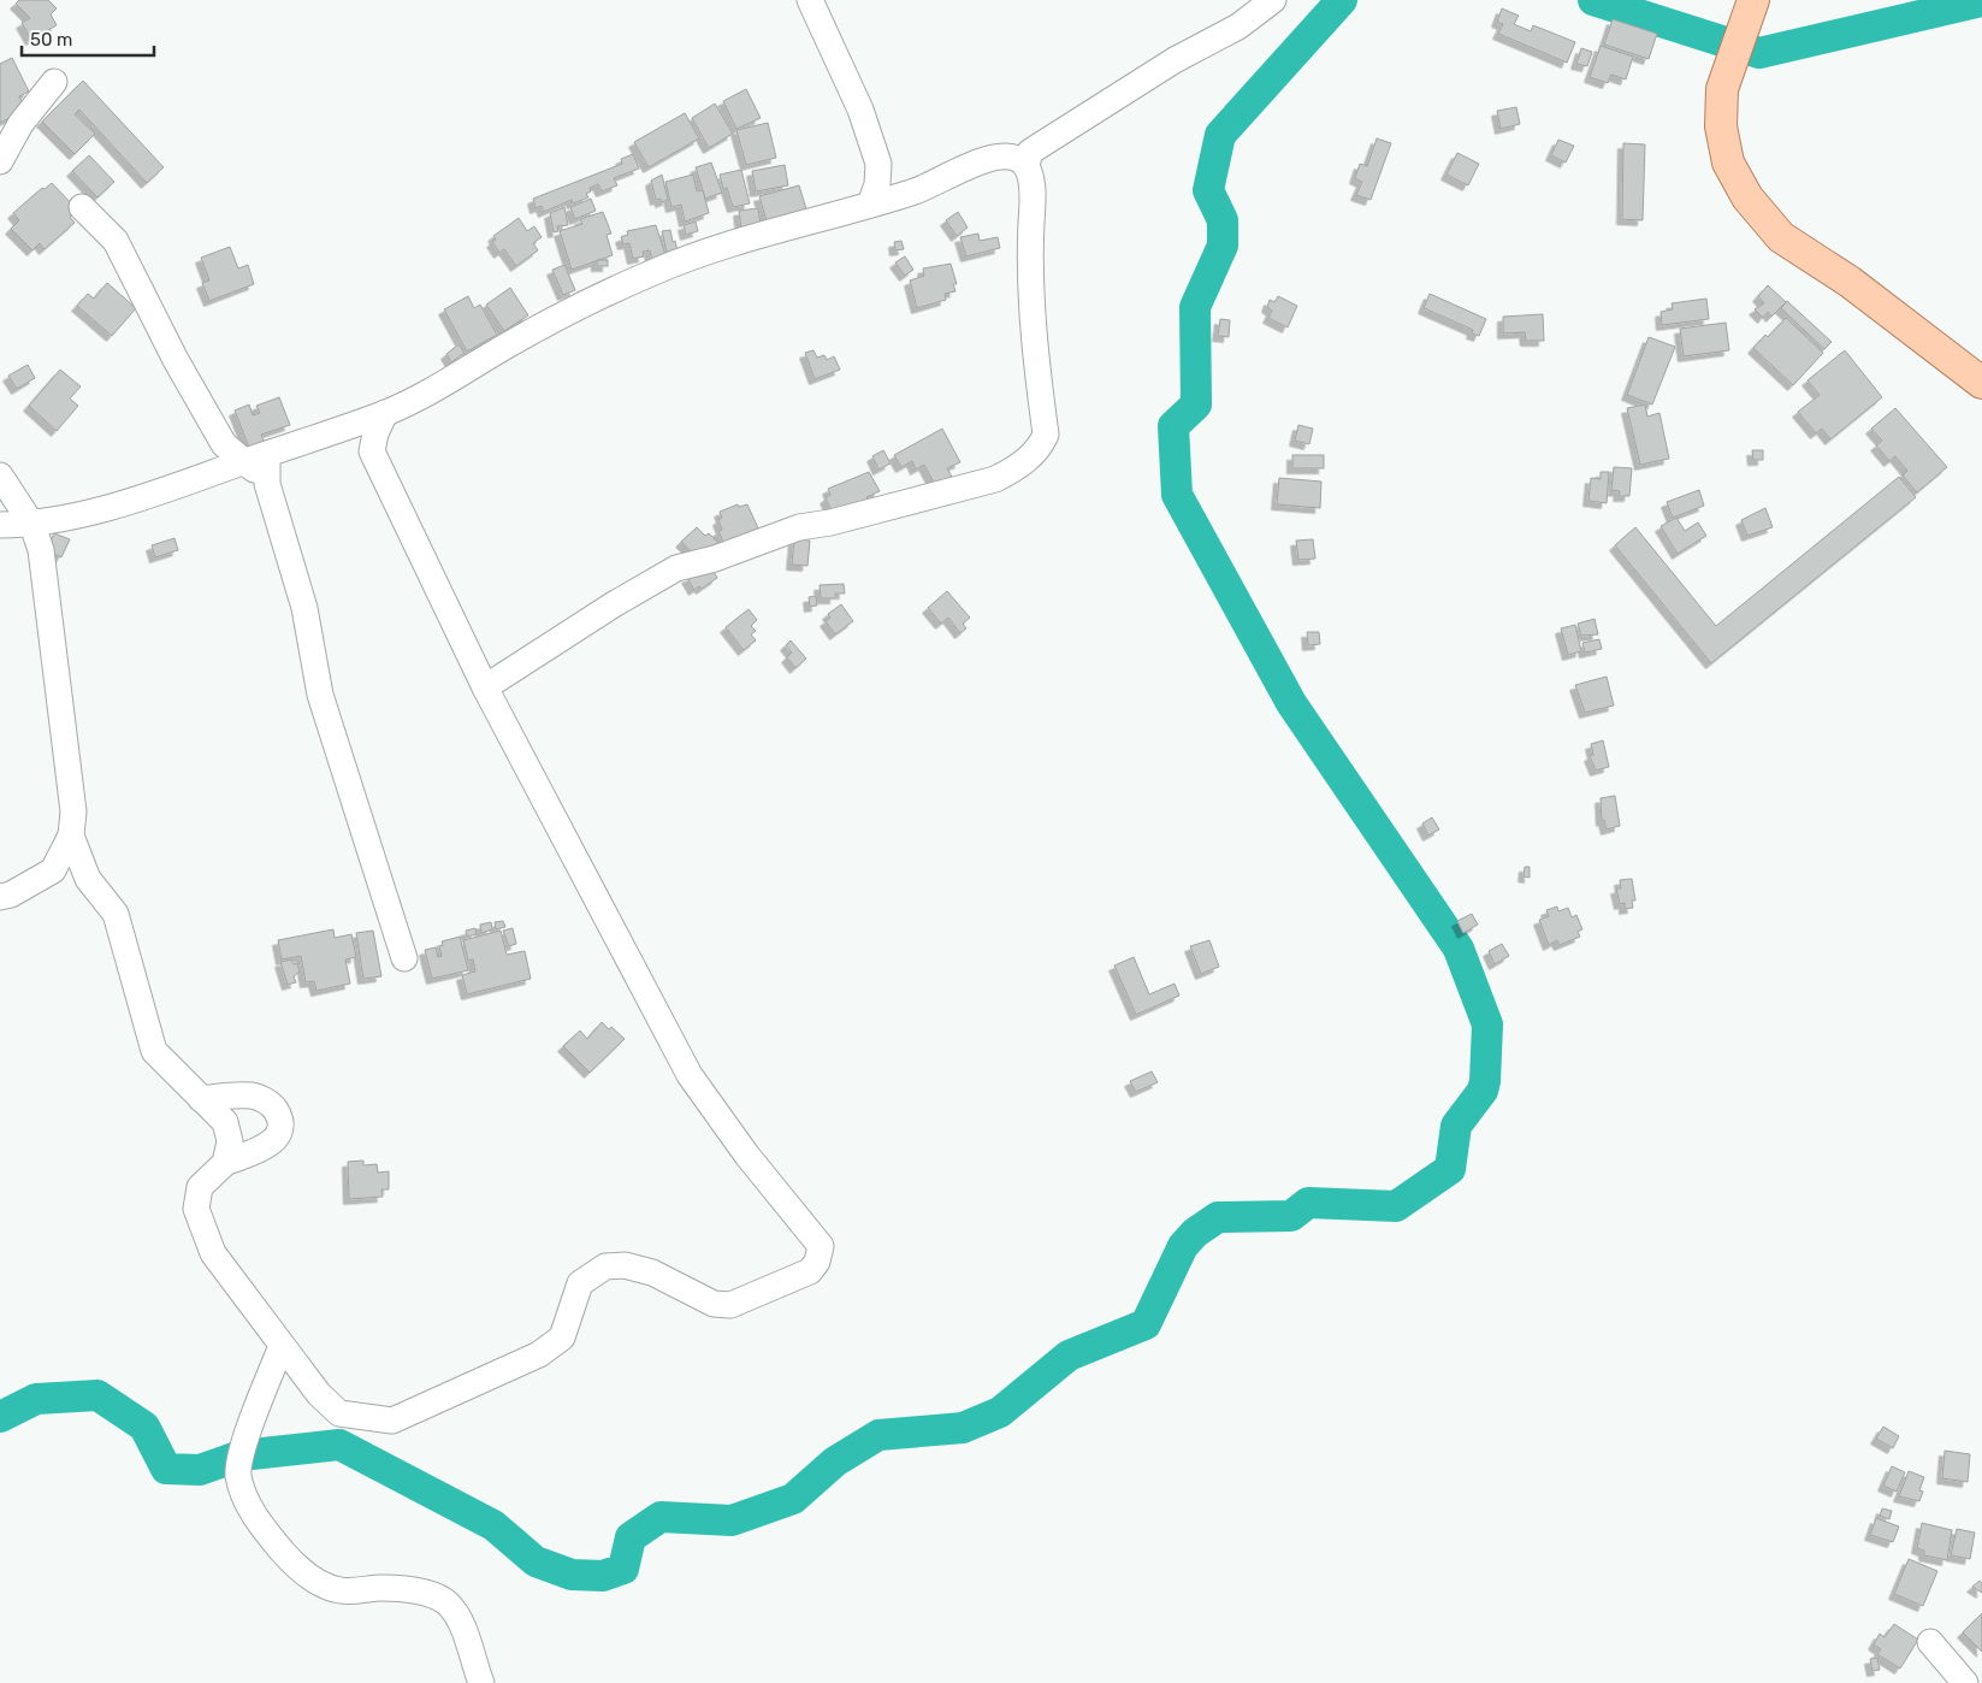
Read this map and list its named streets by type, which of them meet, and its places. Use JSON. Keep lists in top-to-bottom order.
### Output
{
  "scale_bar": "50 m"
}
